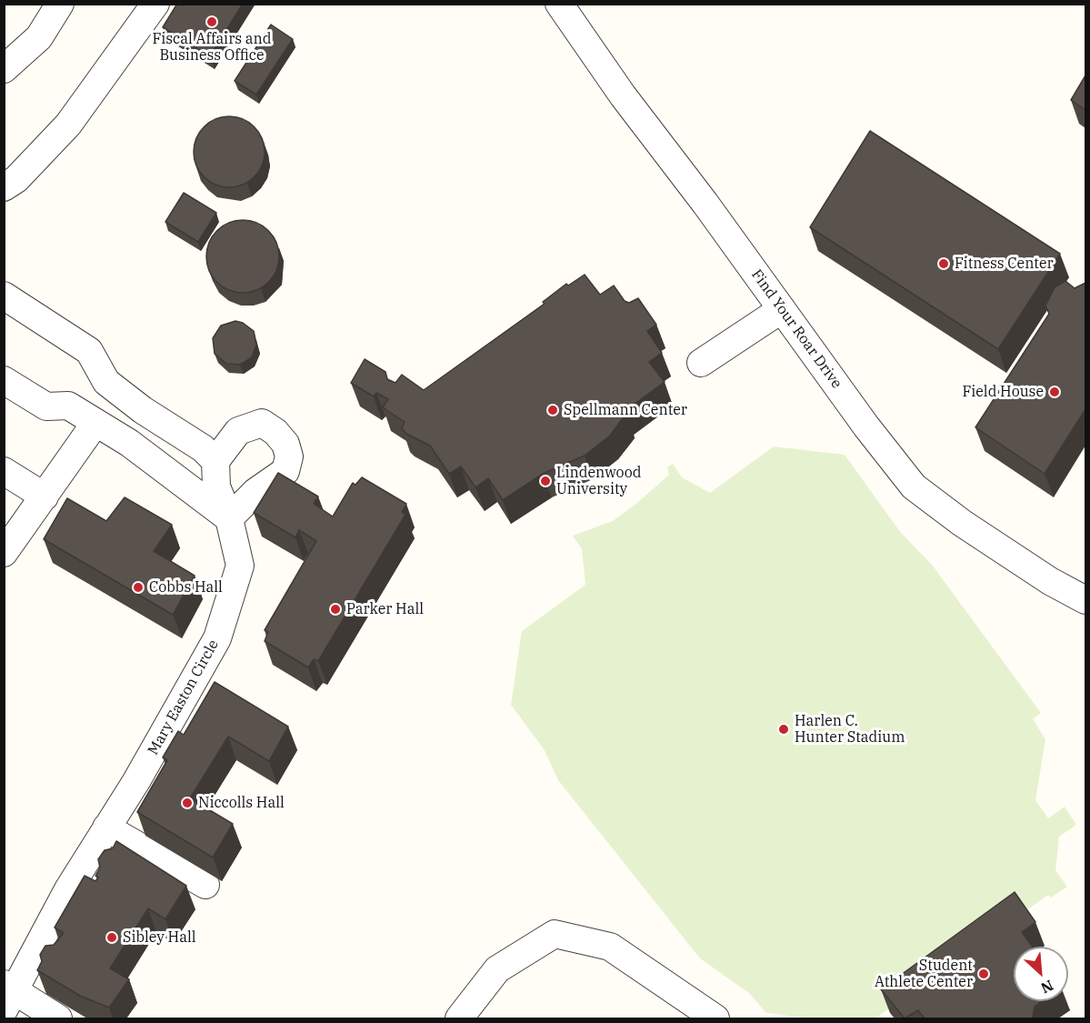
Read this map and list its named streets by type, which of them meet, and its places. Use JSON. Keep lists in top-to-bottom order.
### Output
{
  "streets": {
    "street": ["Find Your Roar Drive", "Mary Easton Circle"]
  },
  "places": [
    "Fiscal Affairs and Business Office",
    "Fitness Center",
    "Field House",
    "Spellmann Center",
    "Lindenwood University",
    "Cobbs Hall",
    "Parker Hall",
    "Harlen C. Hunter Stadium",
    "Niccolls Hall",
    "Sibley Hall",
    "Student Athlete Center"
  ],
  "north": "bottom right"
}
